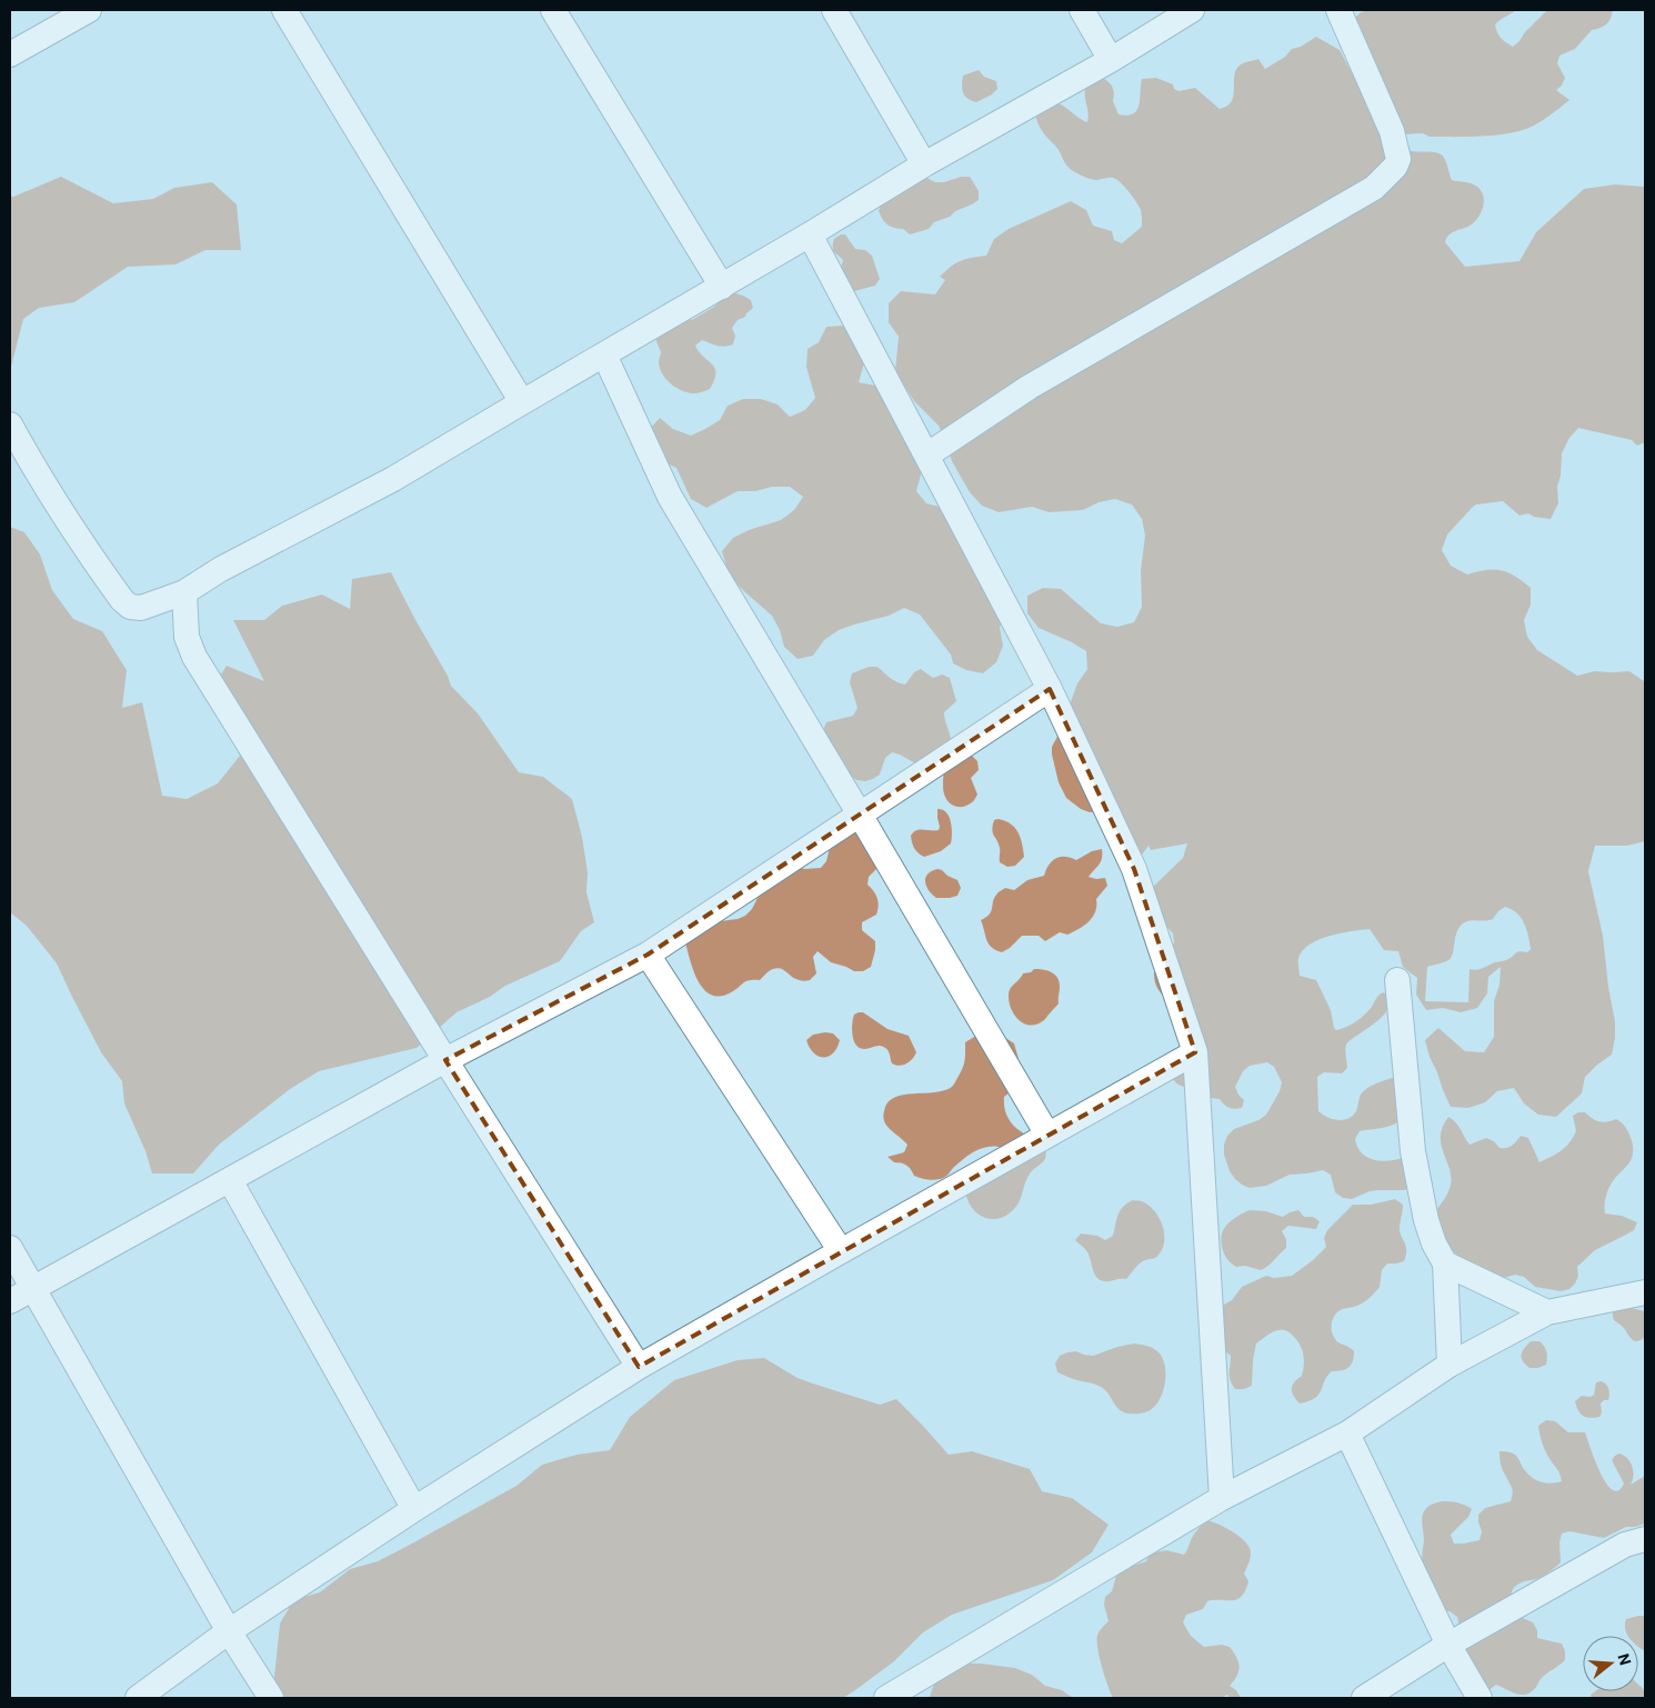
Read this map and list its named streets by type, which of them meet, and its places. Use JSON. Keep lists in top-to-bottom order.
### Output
{
  "north": "right"
}
